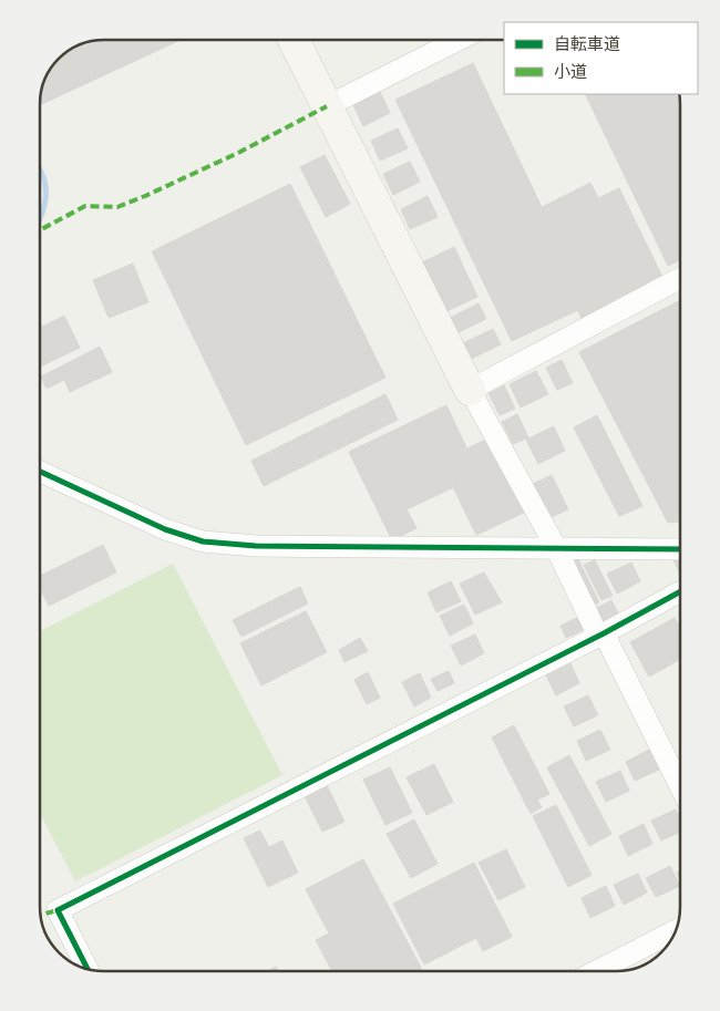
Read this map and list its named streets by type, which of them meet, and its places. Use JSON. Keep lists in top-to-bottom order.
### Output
{
  "legend": ["自転車道", "小道"]
}
